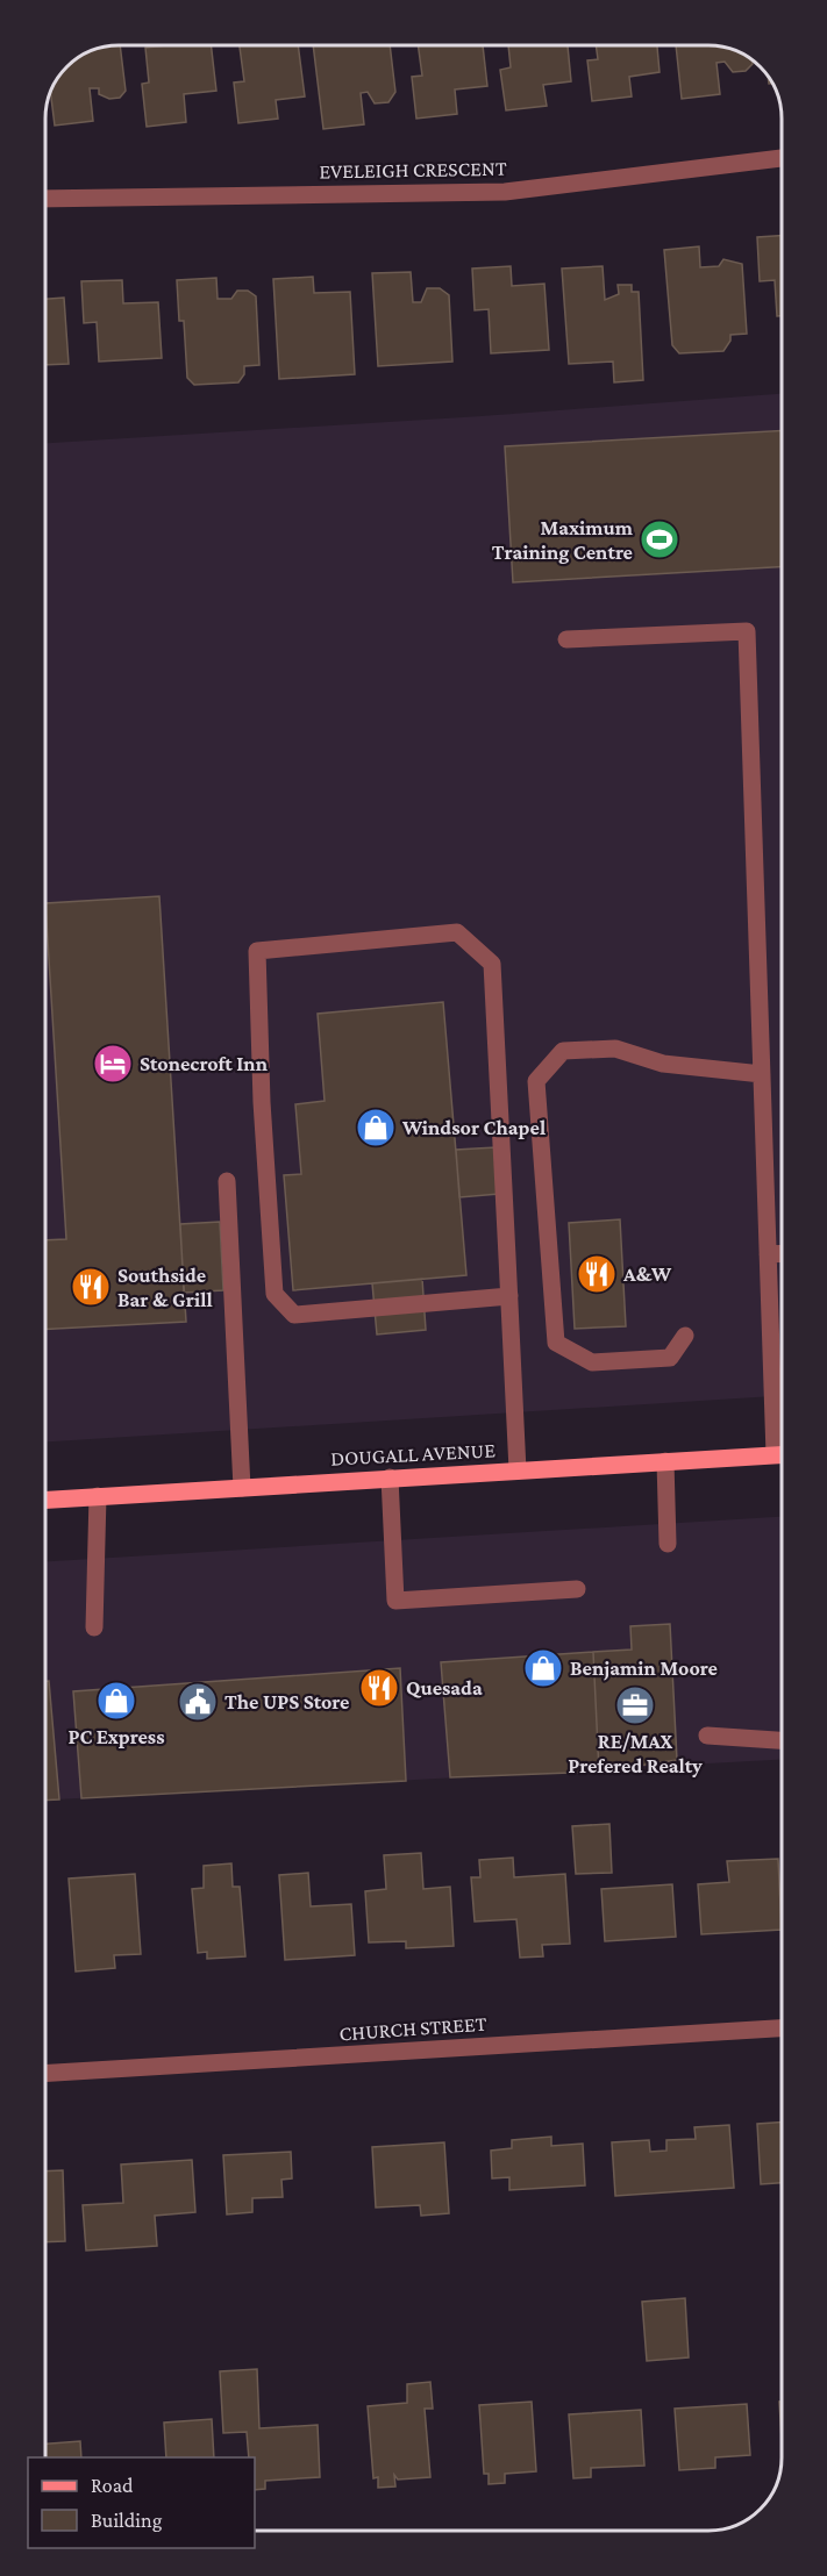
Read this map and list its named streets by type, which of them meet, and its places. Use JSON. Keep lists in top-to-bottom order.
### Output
{
  "streets": {
    "main road": ["DOUGALL AVENUE"],
    "street": ["EVELEIGH CRESCENT", "CHURCH STREET"]
  },
  "places": {
    "sports": ["Maximum Training Centre"],
    "hotel": ["Stonecroft Inn"],
    "shop": ["Windsor Chapel", "Benjamin Moore", "PC Express"],
    "restaurant": ["A&W", "Southside Bar & Grill", "Quesada"],
    "public building": ["The UPS Store"],
    "office": ["RE/MAX Prefered Realty"]
  },
  "legend": ["Road", "Building"]
}
